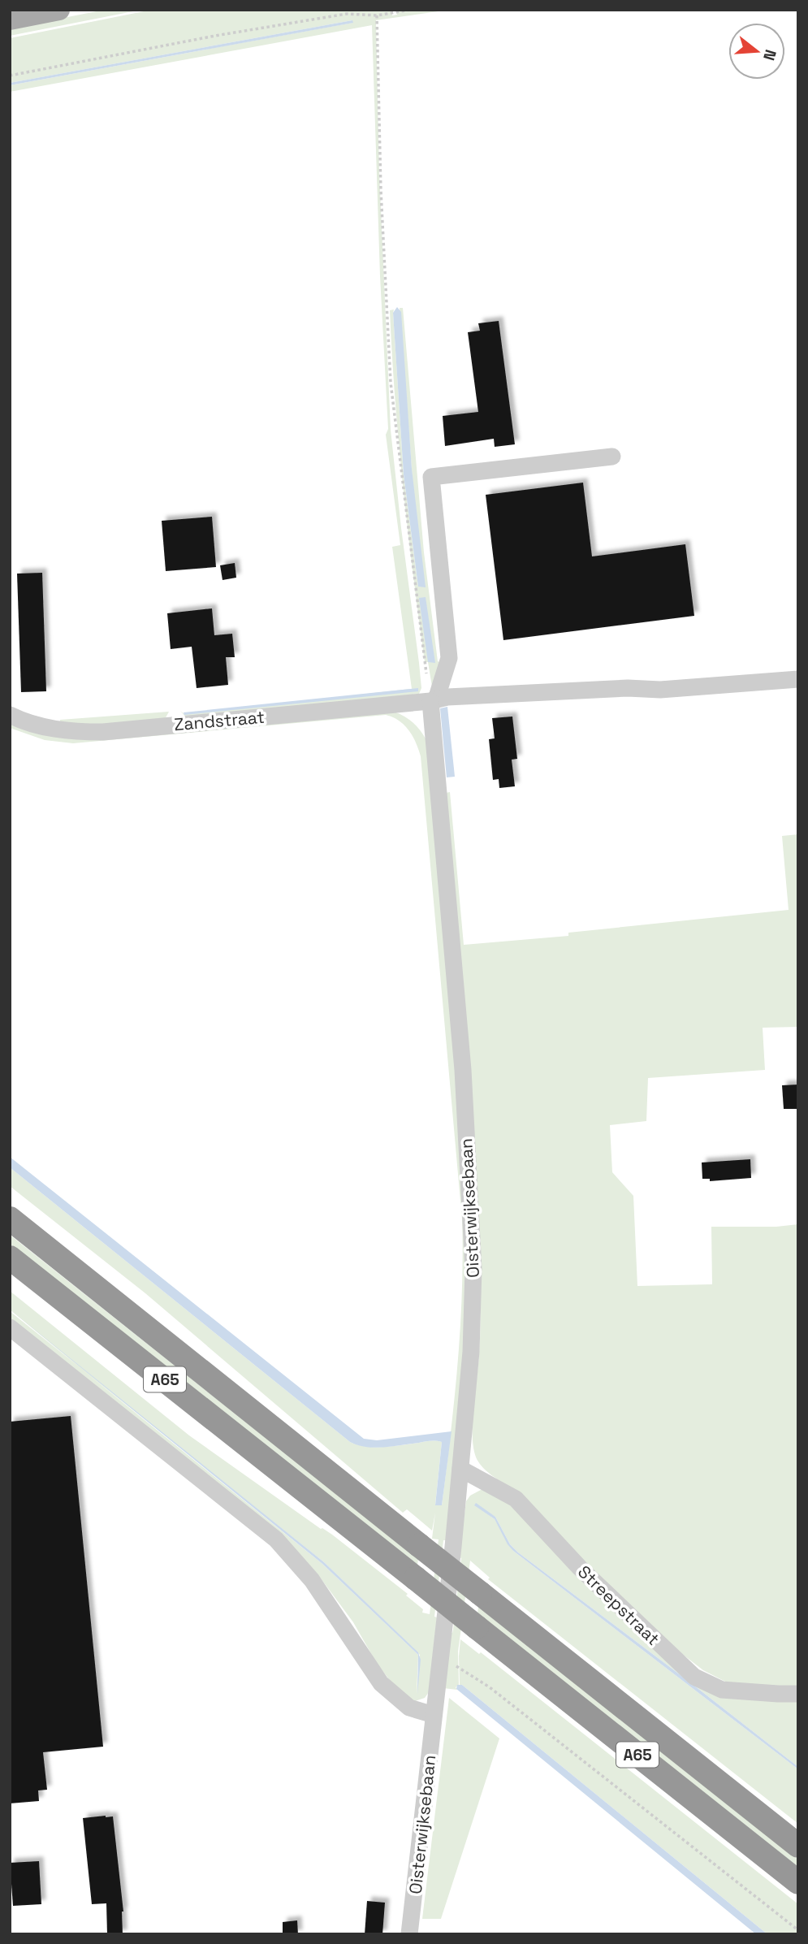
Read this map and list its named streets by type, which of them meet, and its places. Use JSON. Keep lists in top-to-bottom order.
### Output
{
  "streets": {
    "highway": ["A65"],
    "street": ["Zandstraat", "Oisterwijksebaan", "Streepstraat"]
  },
  "crossings": [
    ["Zandstraat", "Oisterwijksebaan"],
    ["Oisterwijksebaan", "Streepstraat"]
  ],
  "north": "right"
}
